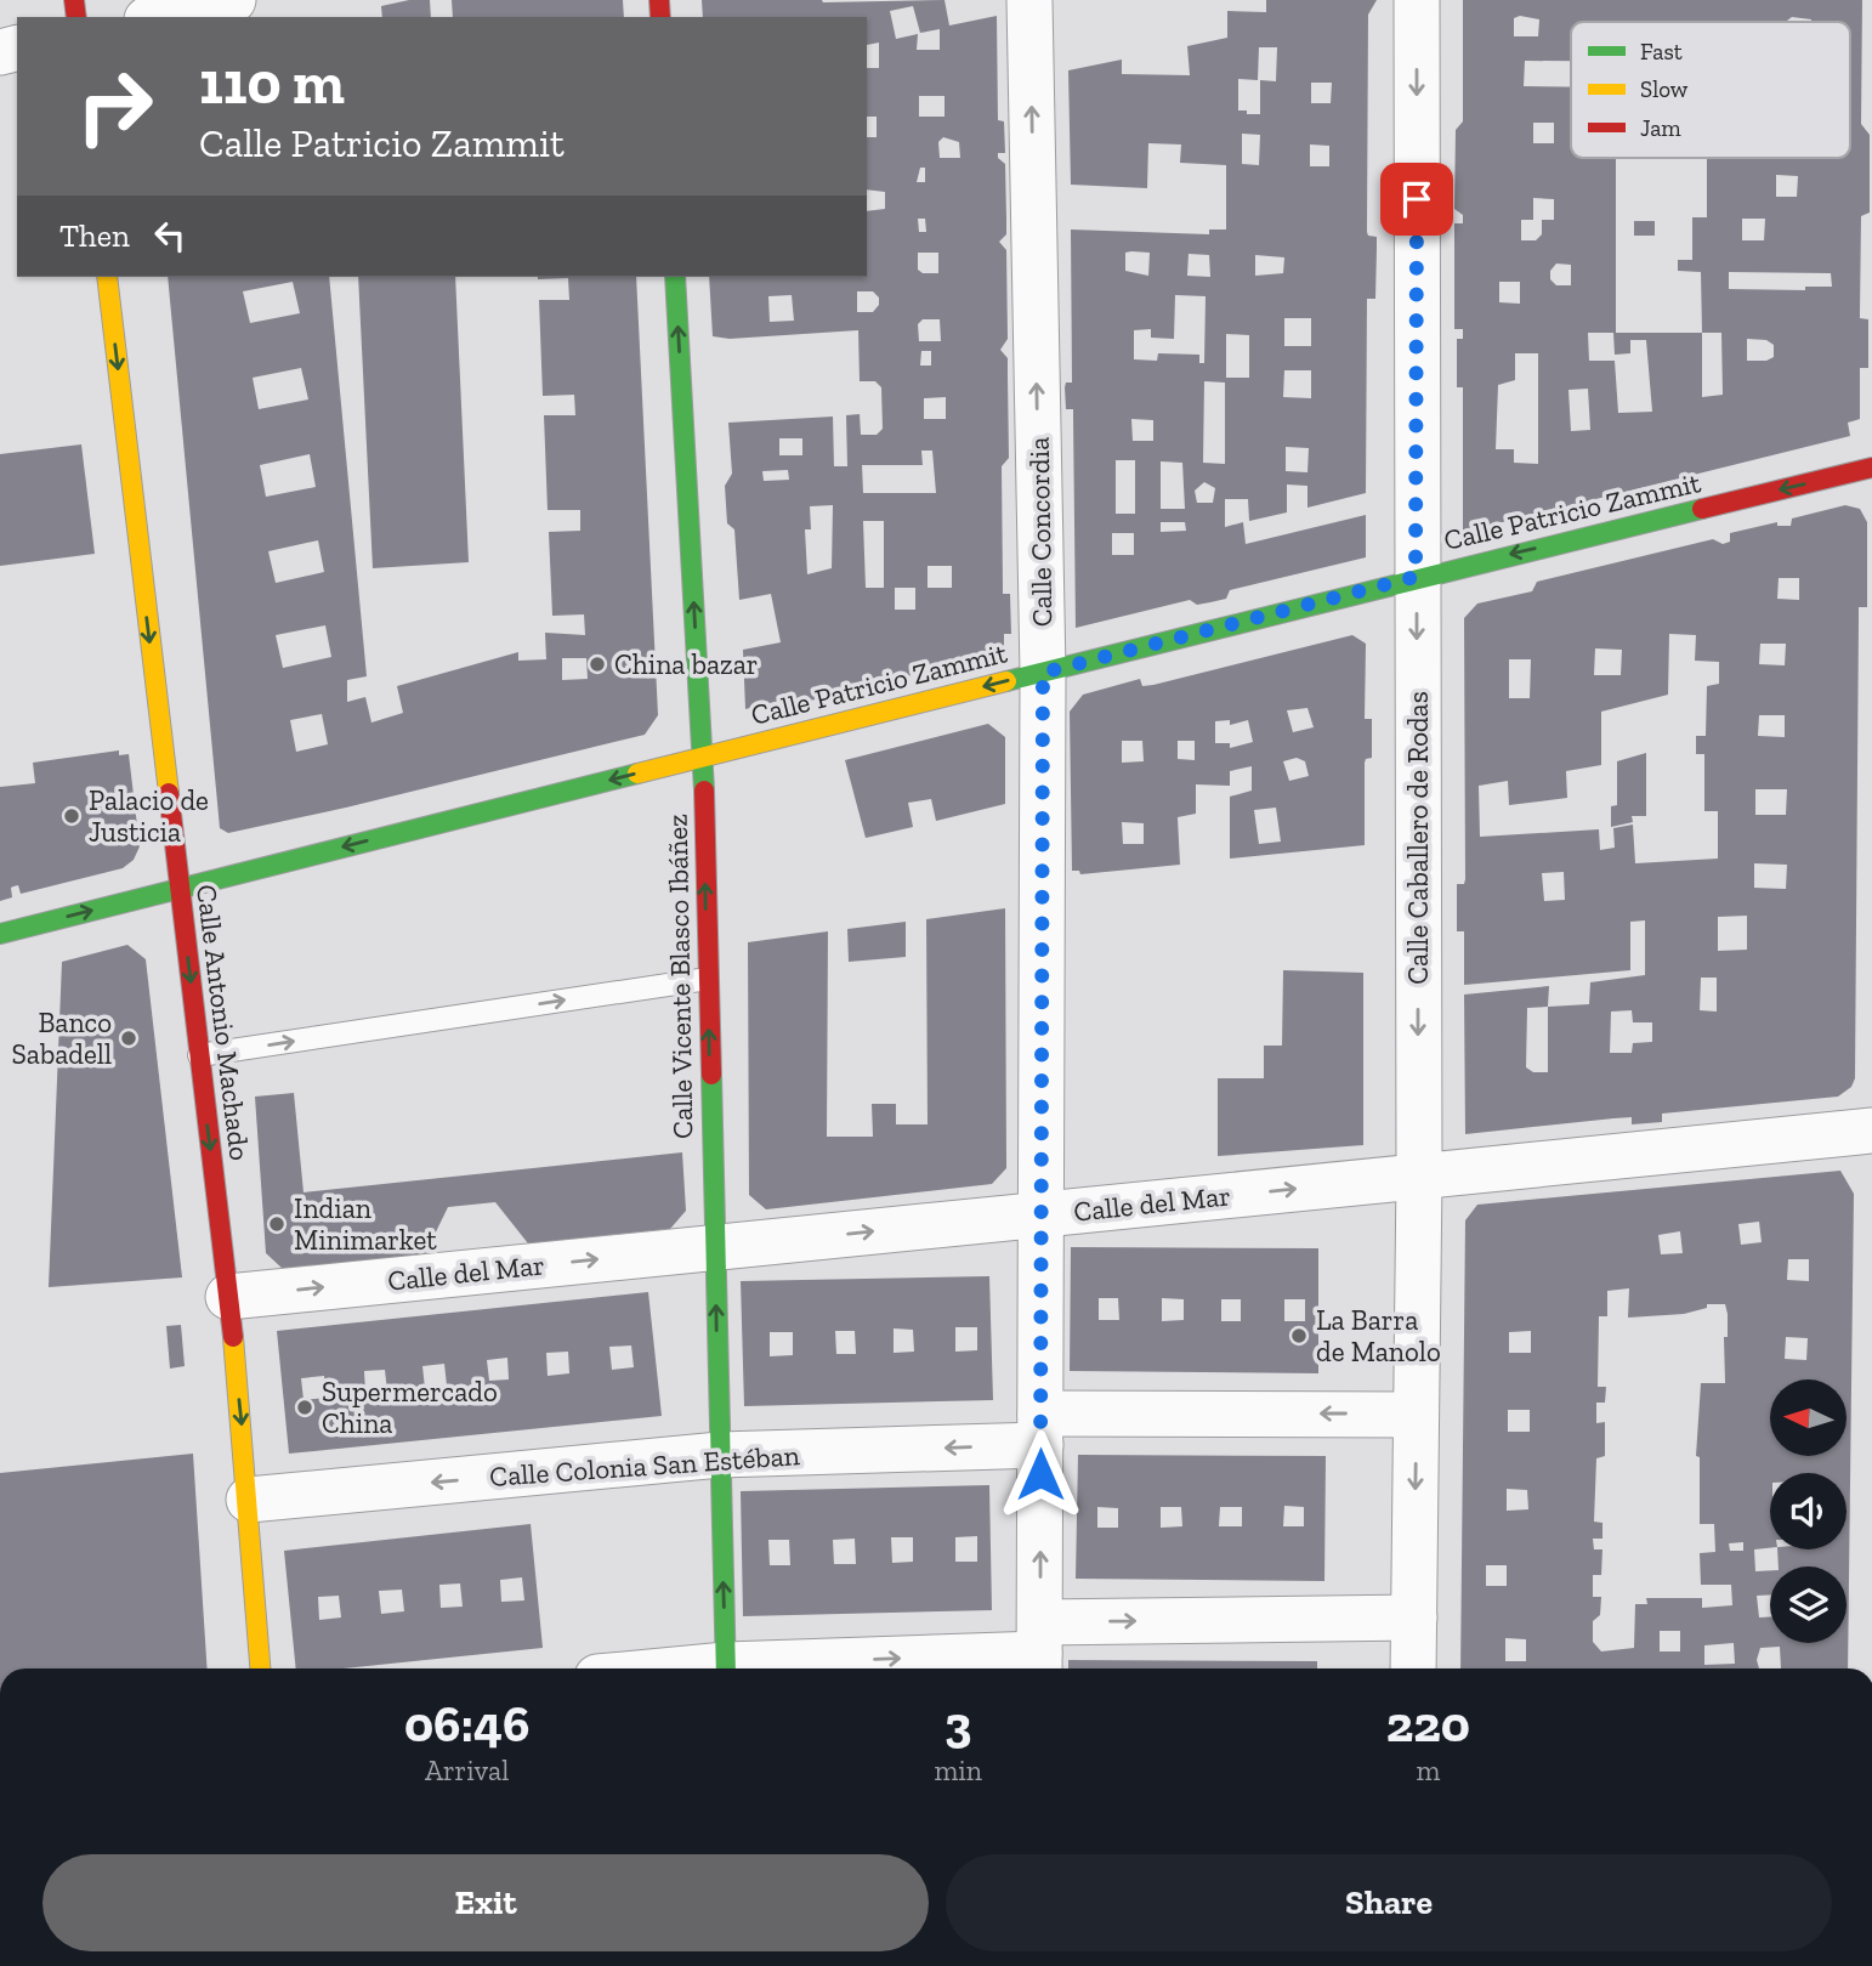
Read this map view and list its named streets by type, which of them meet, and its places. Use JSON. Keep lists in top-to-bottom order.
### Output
{
  "streets": {
    "street": [
      "Calle Patricio Zammit",
      "Calle Concordia",
      "Calle Caballero de Rodas",
      "Calle Vicente Blasco Ibáñez",
      "Calle Antonio Machado",
      "Calle del Mar",
      "Calle Colonia San Estéban"
    ]
  },
  "crossings": [
    ["Calle Patricio Zammit", "Calle Concordia"],
    ["Calle Patricio Zammit", "Calle Caballero de Rodas"],
    ["Calle Patricio Zammit", "Calle Vicente Blasco Ibáñez"],
    ["Calle Patricio Zammit", "Calle Antonio Machado"],
    ["Calle Concordia", "Calle del Mar"],
    ["Calle Concordia", "Calle Colonia San Estéban"],
    ["Calle Caballero de Rodas", "Calle del Mar"],
    ["Calle Caballero de Rodas", "Calle Colonia San Estéban"],
    ["Calle Vicente Blasco Ibáñez", "Calle del Mar"],
    ["Calle Vicente Blasco Ibáñez", "Calle Colonia San Estéban"],
    ["Calle Antonio Machado", "Calle del Mar"],
    ["Calle Antonio Machado", "Calle Colonia San Estéban"]
  ],
  "one_way": [
    "Calle Concordia",
    "Calle Caballero de Rodas",
    "Calle Vicente Blasco Ibáñez",
    "Calle Antonio Machado",
    "Calle del Mar"
  ],
  "places": [
    "China bazar",
    "Palacio de Justicia",
    "Banco Sabadell",
    "Indian Minimarket",
    "La Barra de Manolo",
    "Supermercado China"
  ],
  "legend": ["Fast", "Slow", "Jam"],
  "north": "left",
  "page": {
    "turn": ["110 m", "Calle Patricio Zammit"],
    "then": "Then",
    "eta": [
      "06:46",
      "Arrival",
      "3",
      "min",
      "220",
      "m"
    ],
    "buttons": ["Exit", "Share"]
  }
}
